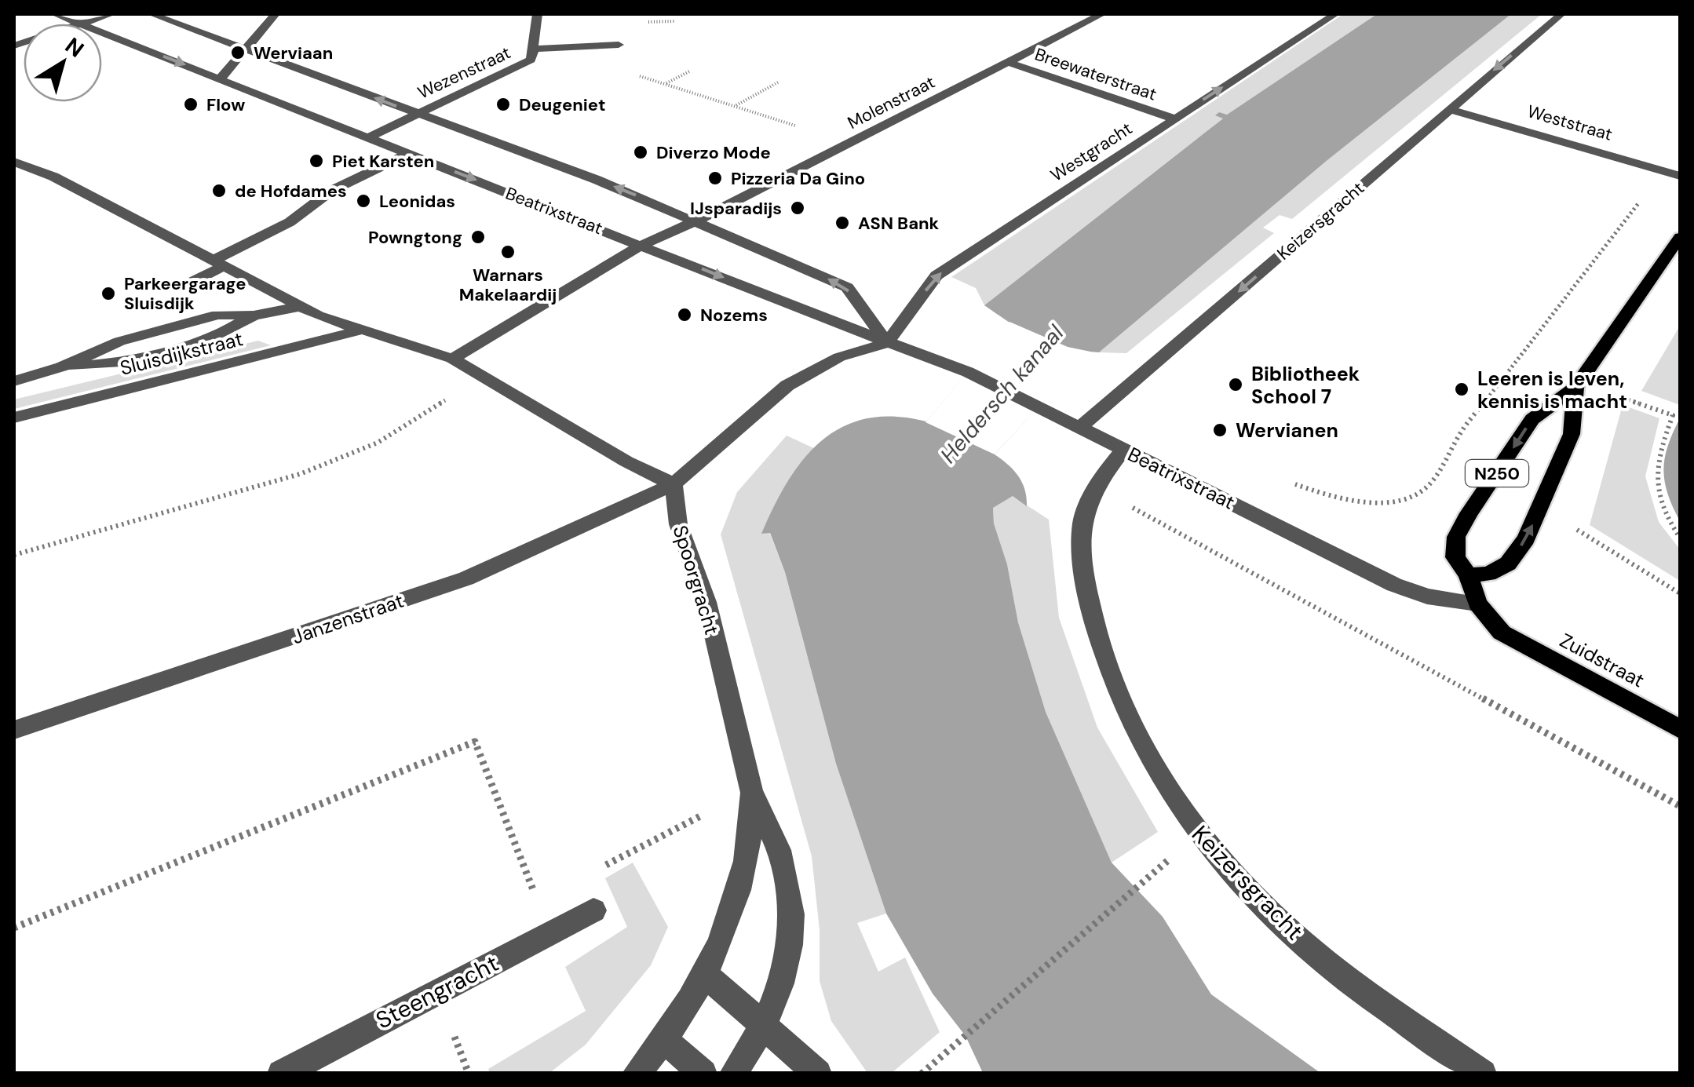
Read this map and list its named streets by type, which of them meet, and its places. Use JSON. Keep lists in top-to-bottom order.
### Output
{
  "streets": {
    "main road": ["N250", "Zuidstraat"],
    "street": [
      "Wezenstraat",
      "Breewaterstraat",
      "Molenstraat",
      "Weststraat",
      "Westgracht",
      "Beatrixstraat",
      "Keizersgracht",
      "Sluisdijkstraat",
      "Spoorgracht",
      "Janzenstraat",
      "Steengracht"
    ]
  },
  "crossings": [
    ["Wezenstraat", "Beatrixstraat"],
    ["Breewaterstraat", "Molenstraat"],
    ["Breewaterstraat", "Westgracht"],
    ["Weststraat", "Keizersgracht"],
    ["Westgracht", "Beatrixstraat"],
    ["Beatrixstraat", "Keizersgracht"],
    ["Beatrixstraat", "N250"],
    ["Beatrixstraat", "Zuidstraat"],
    ["N250", "Zuidstraat"],
    ["Spoorgracht", "Janzenstraat"]
  ],
  "one_way": ["Westgracht", "Keizersgracht"],
  "water": ["Heldersch kanaal"],
  "places": [
    "Werviaan",
    "Flow",
    "Deugeniet",
    "Diverzo Mode",
    "Piet Karsten",
    "Pizzeria Da Gino",
    "de Hofdames",
    "Leonidas",
    "IJsparadijs",
    "ASN Bank",
    "Powngtong",
    "Warnars Makelaardij",
    "Parkeergarage Sluisdijk",
    "Nozems",
    "Bibliotheek School 7",
    "Leeren is leven, kennis is macht",
    "Wervianen"
  ],
  "north": "top right"
}
